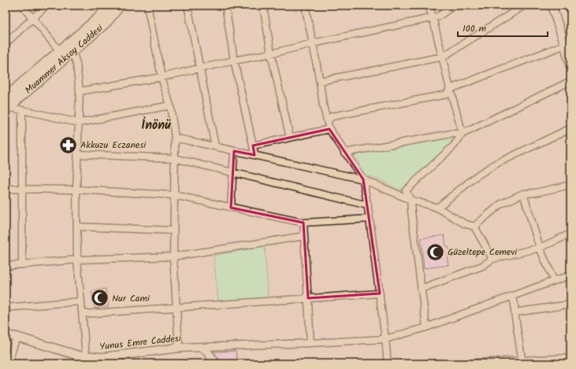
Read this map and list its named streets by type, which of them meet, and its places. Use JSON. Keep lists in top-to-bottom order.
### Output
{
  "streets": {
    "main road": ["Muammer Aksoy Caddesi"],
    "street": ["Yunus Emre Caddesi"]
  },
  "districts": ["İnönü"],
  "places": {
    "pharmacy": ["Akkuzu Eczanesi"],
    "mosque": ["Güzeltepe Cemevi", "Nur Cami"]
  },
  "scale_bar": "100 m"
}
